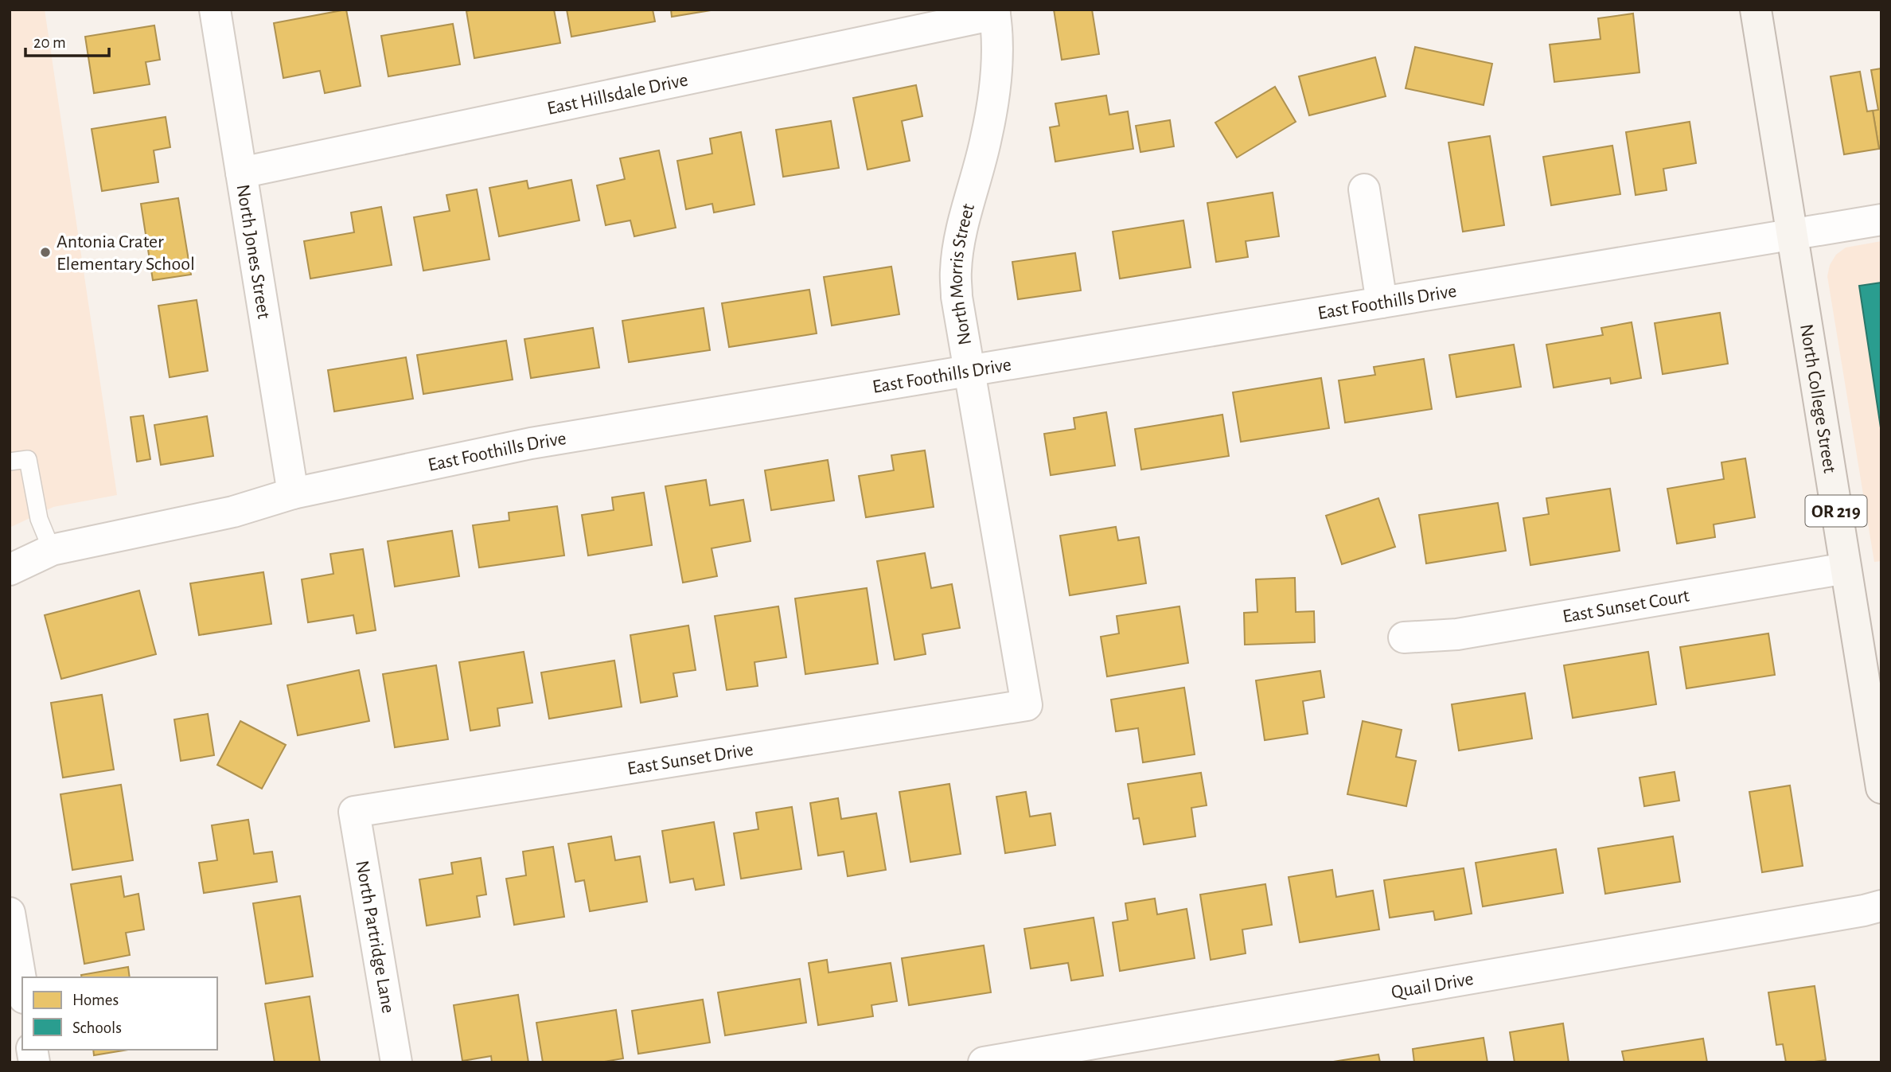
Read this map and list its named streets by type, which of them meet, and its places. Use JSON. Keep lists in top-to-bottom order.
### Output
{
  "streets": {
    "main road": ["North College Street", "OR 219"],
    "street": [
      "East Hillsdale Drive",
      "North Jones Street",
      "North Morris Street",
      "East Foothills Drive",
      "East Sunset Court",
      "East Sunset Drive",
      "North Partridge Lane",
      "Quail Drive"
    ]
  },
  "crossings": [
    ["East Hillsdale Drive", "North Jones Street"],
    ["East Hillsdale Drive", "North Morris Street"],
    ["North Jones Street", "East Foothills Drive"],
    ["North Morris Street", "East Foothills Drive"],
    ["North Morris Street", "East Sunset Drive"],
    ["East Foothills Drive", "North College Street"],
    ["North College Street", "East Sunset Court"],
    ["East Sunset Drive", "North Partridge Lane"]
  ],
  "places": ["Antonia Crater Elementary School"],
  "legend": ["Homes", "Schools"],
  "scale_bar": "20 m"
}
